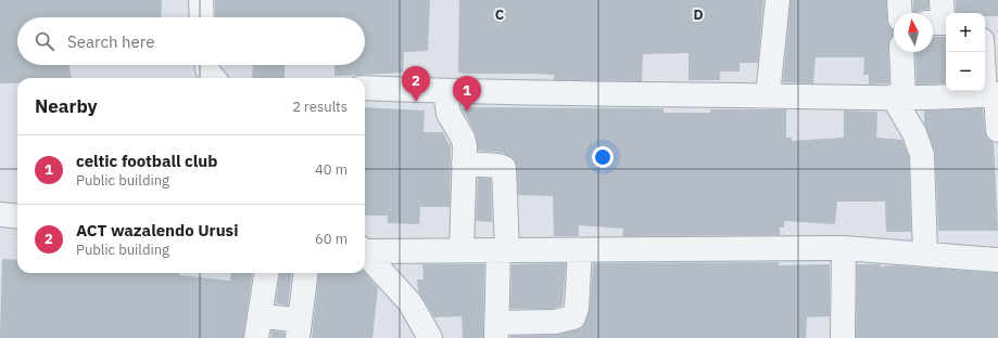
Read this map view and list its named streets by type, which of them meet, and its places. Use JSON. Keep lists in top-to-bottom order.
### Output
{
  "north": "top",
  "page": {
    "map_buttons": ["+", "−"],
    "search": "Search here",
    "pins": ["2", "1"],
    "heading": ["Nearby", "2 results"],
    "list": [
      {
        "mark": "1",
        "name": "celtic football club",
        "note": "Public building",
        "value": "40 m"
      },
      {
        "mark": "2",
        "name": "ACT wazalendo Urusi",
        "note": "Public building",
        "value": "60 m"
      }
    ]
  },
  "grid": {
    "columns": ["C", "D"]
  }
}
